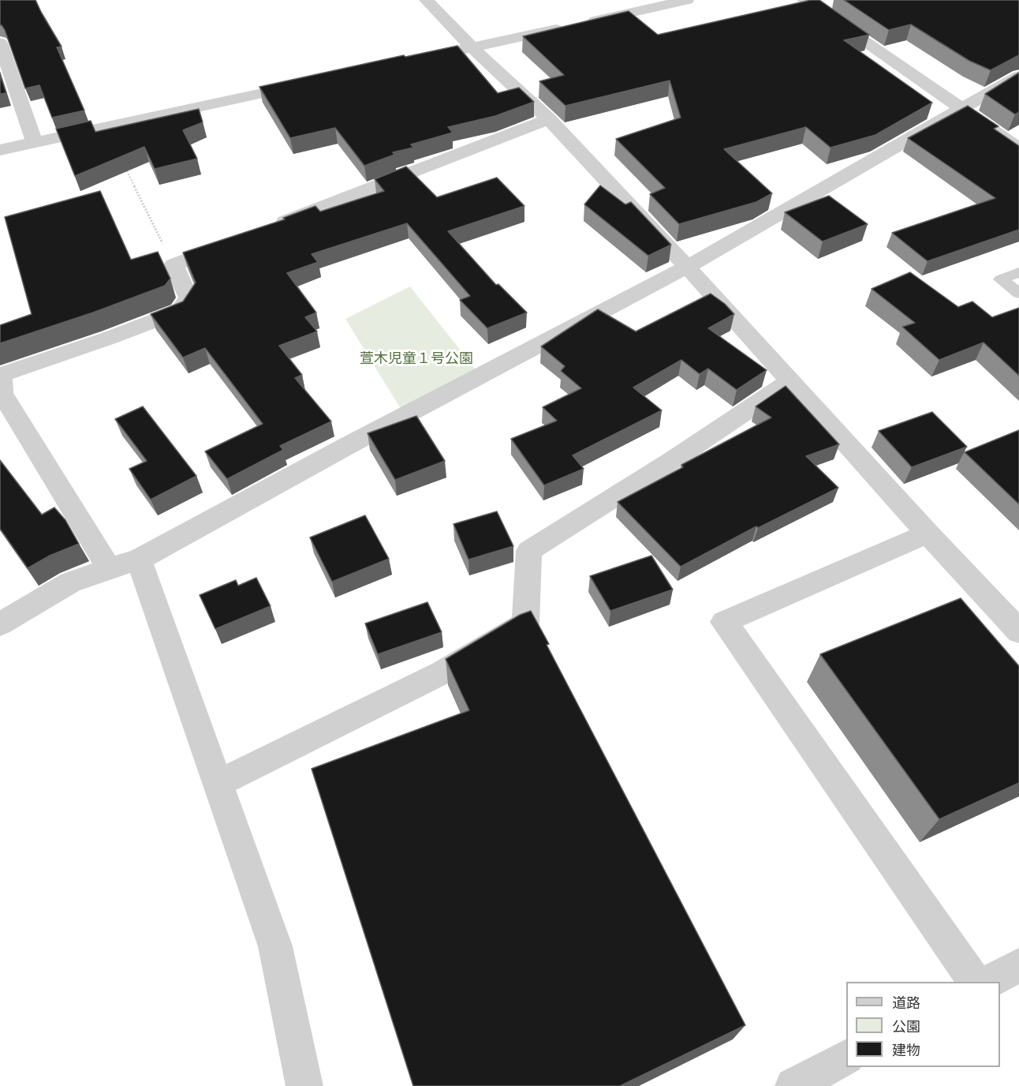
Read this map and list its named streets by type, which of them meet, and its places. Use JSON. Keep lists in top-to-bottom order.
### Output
{
  "parks": ["萱木児童１号公園"],
  "legend": ["道路", "公園", "建物"]
}
